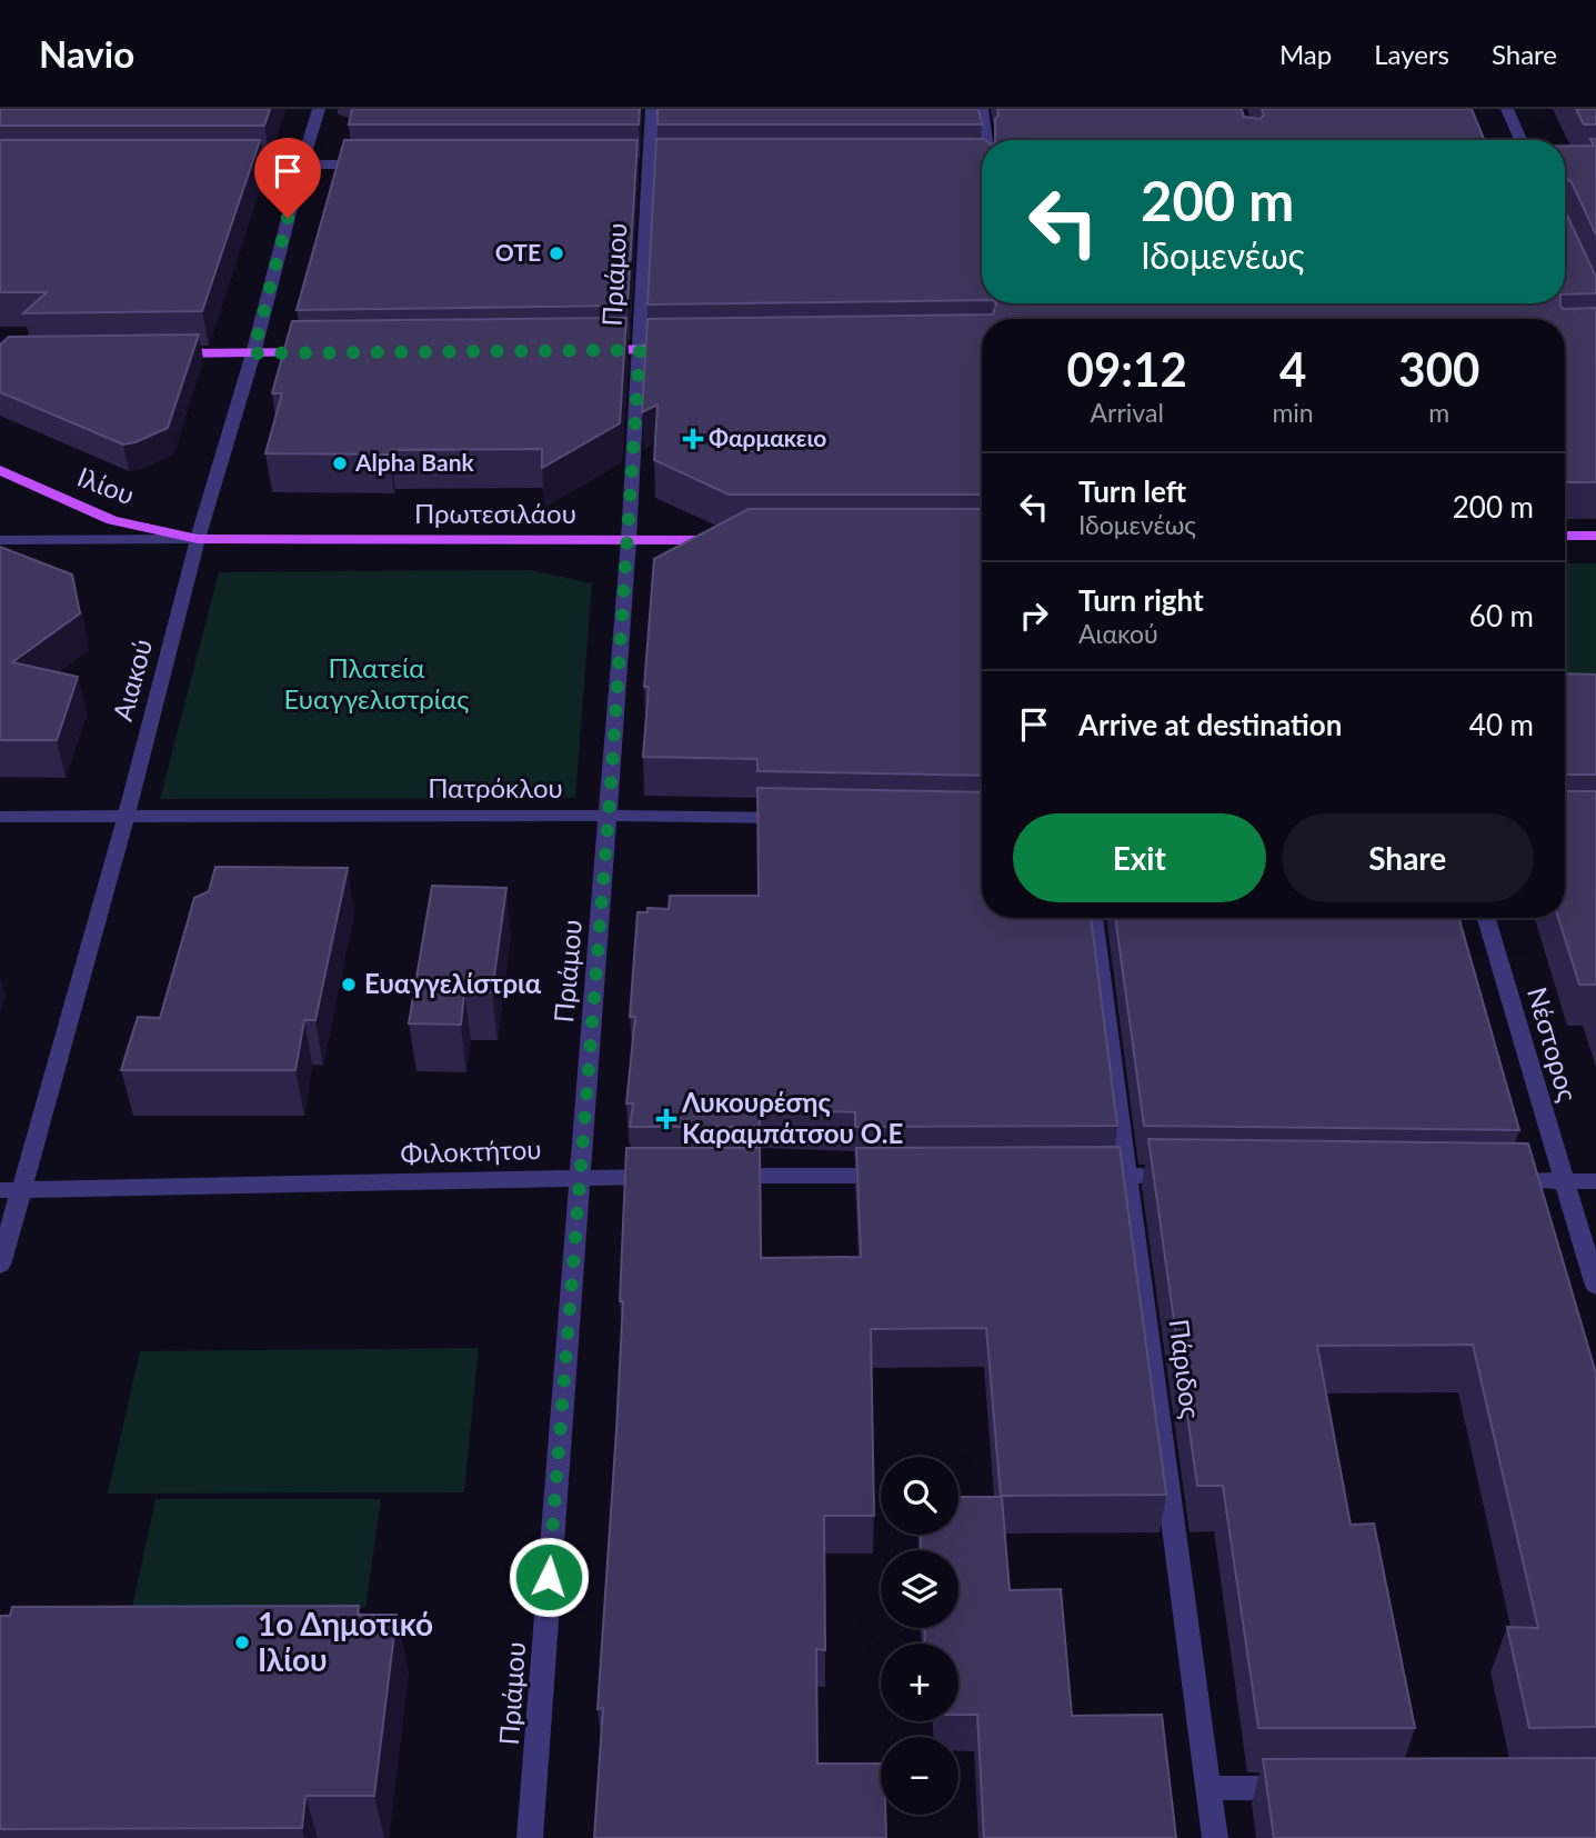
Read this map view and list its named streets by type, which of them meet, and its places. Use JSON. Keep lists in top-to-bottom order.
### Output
{
  "streets": {
    "main road": ["Ιλίου", "Πρωτεσιλάου"],
    "street": [
      "Πριάμου",
      "Αιακού",
      "Πατρόκλου",
      "Νέστορος",
      "Φιλοκτήτου",
      "Πάριδος"
    ]
  },
  "crossings": [
    ["Πριάμου", "Πρωτεσιλάου"],
    ["Πριάμου", "Πατρόκλου"],
    ["Πριάμου", "Φιλοκτήτου"],
    ["Ιλίου", "Πρωτεσιλάου"],
    ["Ιλίου", "Αιακού"],
    ["Πρωτεσιλάου", "Αιακού"],
    ["Αιακού", "Πατρόκλου"],
    ["Αιακού", "Φιλοκτήτου"]
  ],
  "parks": ["Πλατεία Ευαγγελιστρίας"],
  "places": {
    "other": [
      "ΟΤΕ",
      "Alpha Bank",
      "Ευαγγελίστρια",
      "1ο Δημοτικό Ιλίου"
    ],
    "health": ["Φαρμακειο", "Λυκουρέσης Καραμπάτσου Ο.Ε"]
  },
  "page": {
    "header": "Navio",
    "nav": ["Map", "Layers", "Share"],
    "turn": ["200 m", "Ιδομενέως"],
    "eta": [
      "09:12",
      "Arrival",
      "4",
      "min",
      "300",
      "m"
    ],
    "list": [
      {
        "name": "Turn left",
        "note": "Ιδομενέως",
        "value": "200 m"
      },
      {
        "name": "Turn right",
        "note": "Αιακού",
        "value": "60 m"
      },
      {
        "name": "Arrive at destination",
        "value": "40 m"
      }
    ],
    "buttons": ["Exit", "Share"],
    "map_buttons": ["+", "−"]
  }
}
